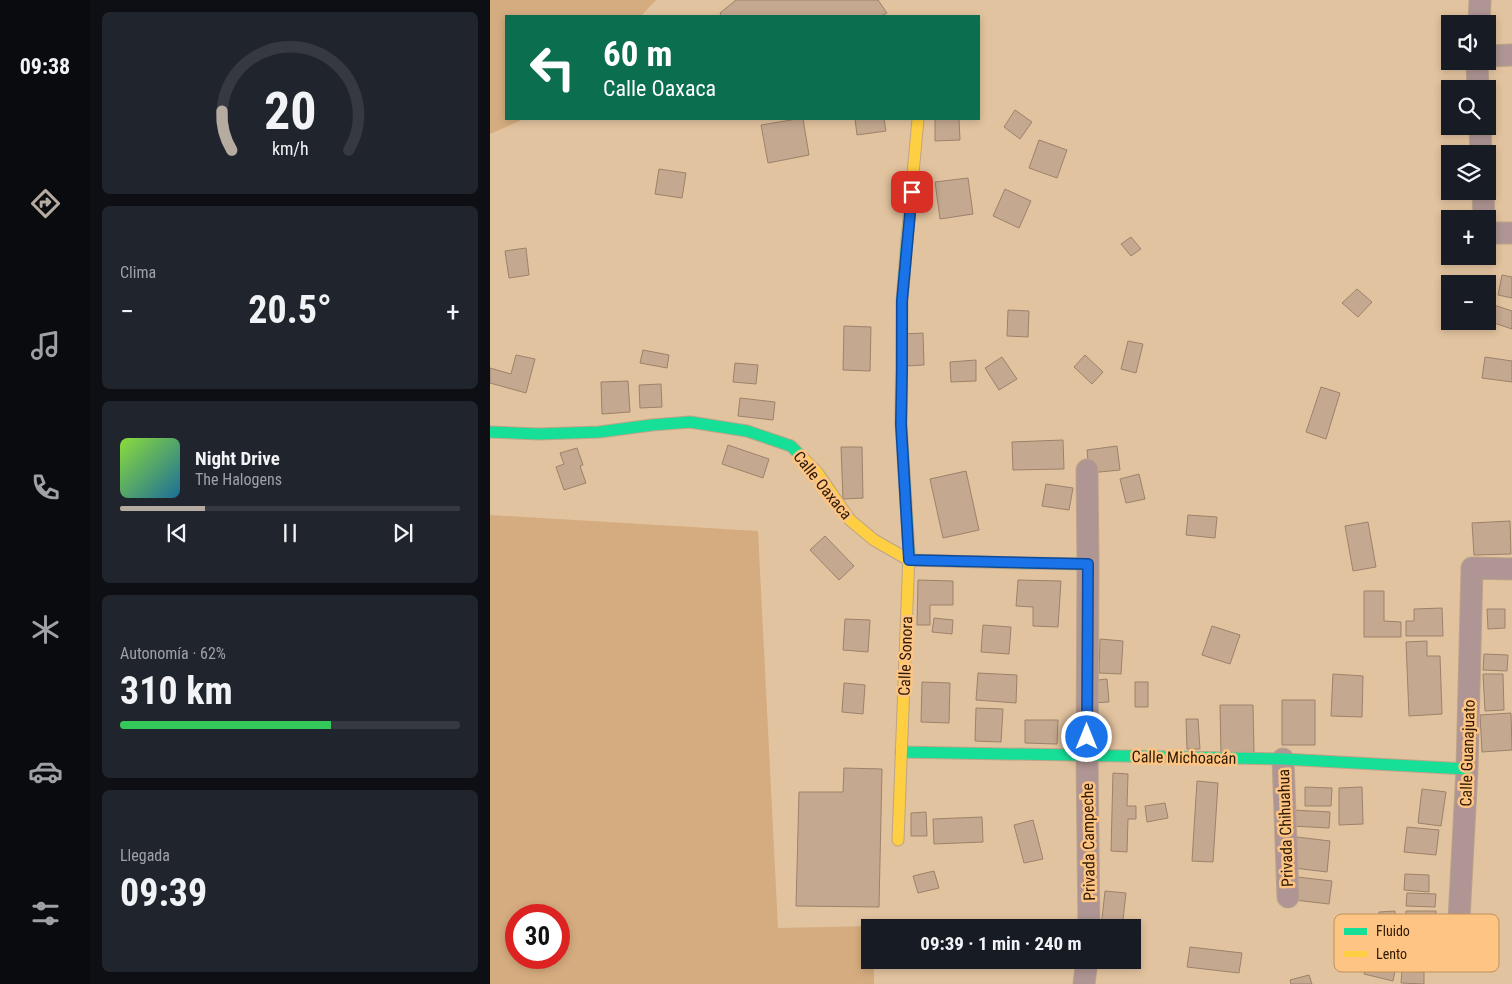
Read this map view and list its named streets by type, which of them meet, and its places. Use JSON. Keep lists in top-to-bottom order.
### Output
{
  "streets": {
    "street": [
      "Calle Oaxaca",
      "Calle Sonora",
      "Calle Guanajuato",
      "Calle Michoacán",
      "Privada Chihuahua",
      "Privada Campeche"
    ]
  },
  "crossings": [
    ["Calle Oaxaca", "Calle Sonora"],
    ["Calle Oaxaca", "Privada Campeche"],
    ["Calle Sonora", "Calle Michoacán"],
    ["Calle Guanajuato", "Calle Michoacán"],
    ["Calle Michoacán", "Privada Chihuahua"],
    ["Calle Michoacán", "Privada Campeche"]
  ],
  "legend": ["Fluido", "Lento"],
  "page": {
    "tabs": "09:38",
    "map_buttons": ["+", "−"],
    "turn": ["60 m", "Calle Oaxaca"],
    "tile": [
      "Clima",
      ["Autonomía · 62%", "310 km"],
      ["Llegada", "09:39"]
    ],
    "heat": ["−", "20.5°", "+"],
    "song": ["Night Drive", "The Halogens"],
    "limit": "30",
    "trip": "09:39 · 1 min · 240 m",
    "gauge": ["20", "km/h"]
  }
}
